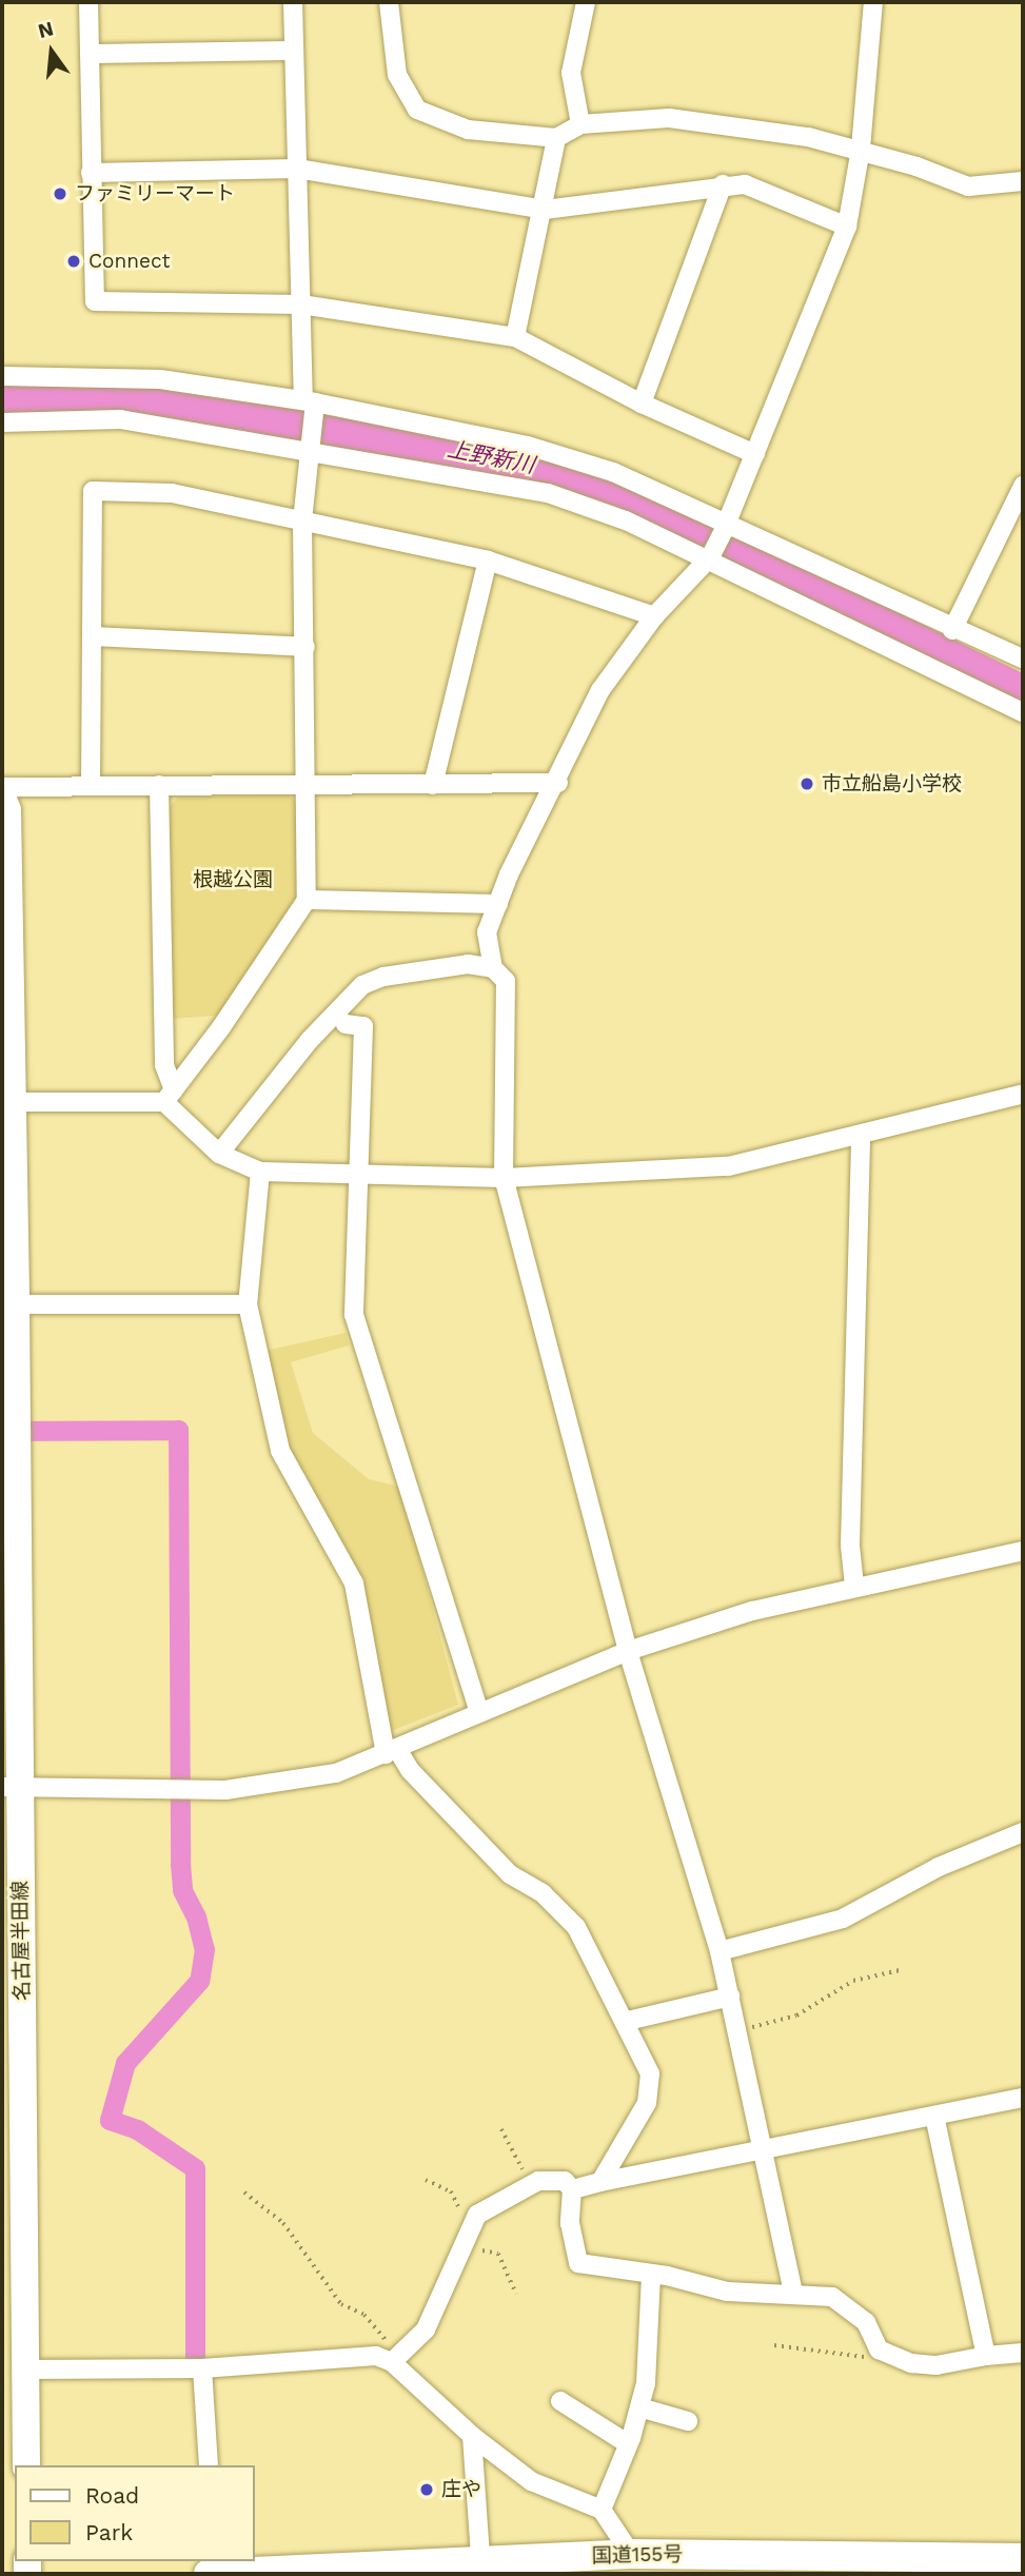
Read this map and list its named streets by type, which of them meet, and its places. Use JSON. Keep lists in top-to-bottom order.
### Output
{
  "streets": {
    "highway": ["国道155号"],
    "main road": ["名古屋半田線"]
  },
  "water": ["上野新川"],
  "parks": ["根越公園"],
  "places": [
    "ファミリーマート",
    "Connect",
    "市立船島小学校",
    "庄や"
  ],
  "legend": ["Road", "Park"],
  "north": "top"
}
